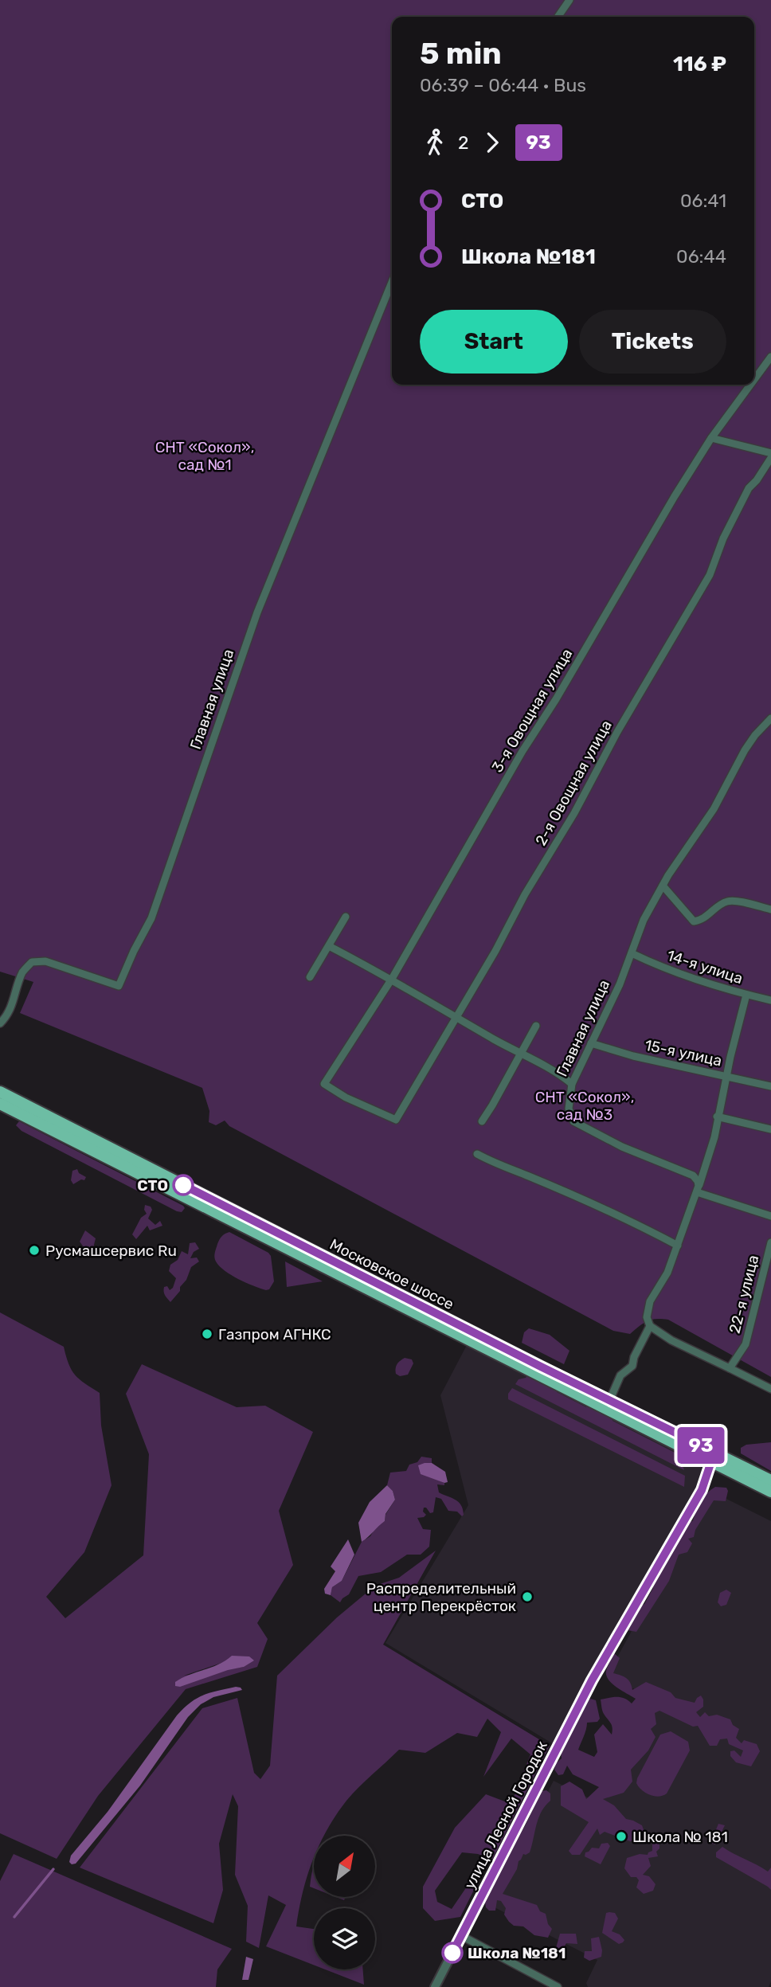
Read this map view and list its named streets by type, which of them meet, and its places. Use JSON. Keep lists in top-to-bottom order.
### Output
{
  "streets": {
    "main road": ["Московское шоссе"],
    "street": [
      "Главная улица",
      "3-я Овощная улица",
      "2-я Овощная улица",
      "14-я улица",
      "15-я улица",
      "22-я улица",
      "улица Лесной Городок"
    ]
  },
  "crossings": [
    ["Главная улица", "14-я улица"],
    ["Главная улица", "15-я улица"],
    ["3-я Овощная улица", "2-я Овощная улица"],
    ["Московское шоссе", "улица Лесной Городок"]
  ],
  "parks": ["СНТ «Сокол», сад №1", "СНТ «Сокол», сад №3"],
  "places": [
    "СТО",
    "Русмашсервис Ru",
    "Газпром АГНКС",
    "Распределительный центр Перекрёсток",
    "Школа № 181",
    "Школа №181"
  ],
  "lines": ["bus line 93"],
  "north": "top right",
  "page": {
    "on_map": "93",
    "heading": ["5 min", "06:39 – 06:44 · Bus", "116 ₽"],
    "legs": ["2", "93"],
    "list": [
      {
        "name": "СТО",
        "value": "06:41"
      },
      {
        "name": "Школа №181",
        "value": "06:44"
      }
    ],
    "buttons": ["Start", "Tickets"]
  }
}
